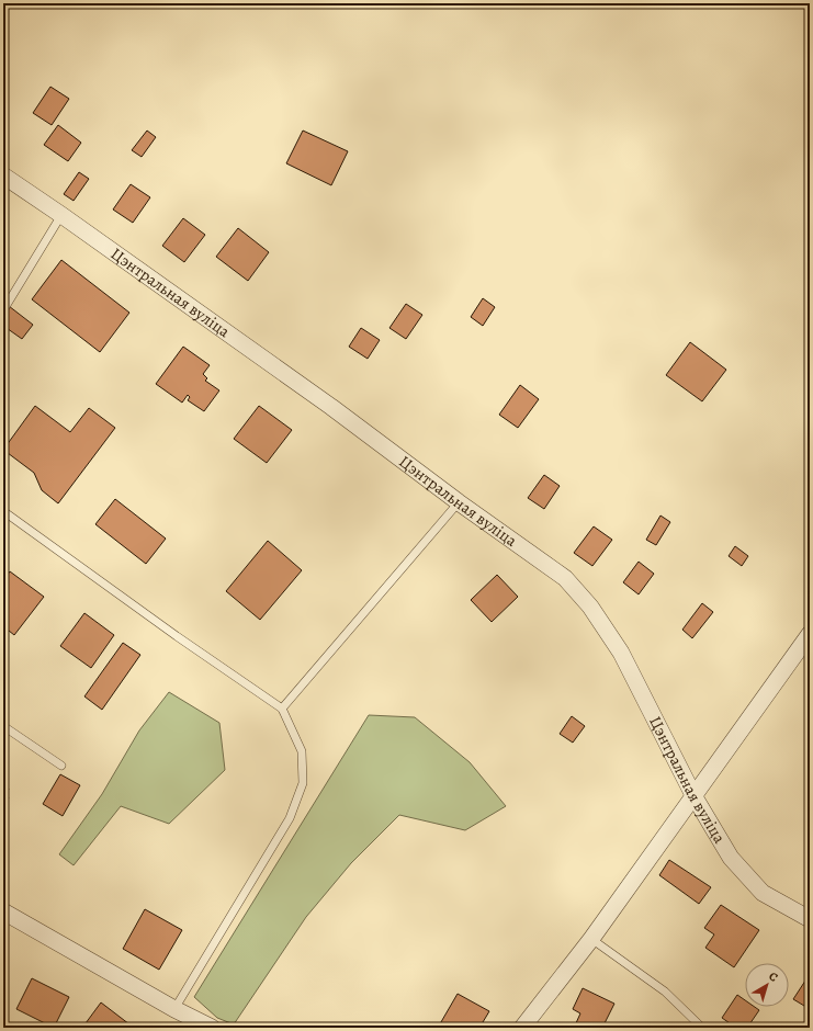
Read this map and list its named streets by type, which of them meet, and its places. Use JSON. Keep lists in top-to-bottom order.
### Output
{
  "streets": {
    "street": ["Цэнтральная вуліца"]
  },
  "north": "top right"
}
